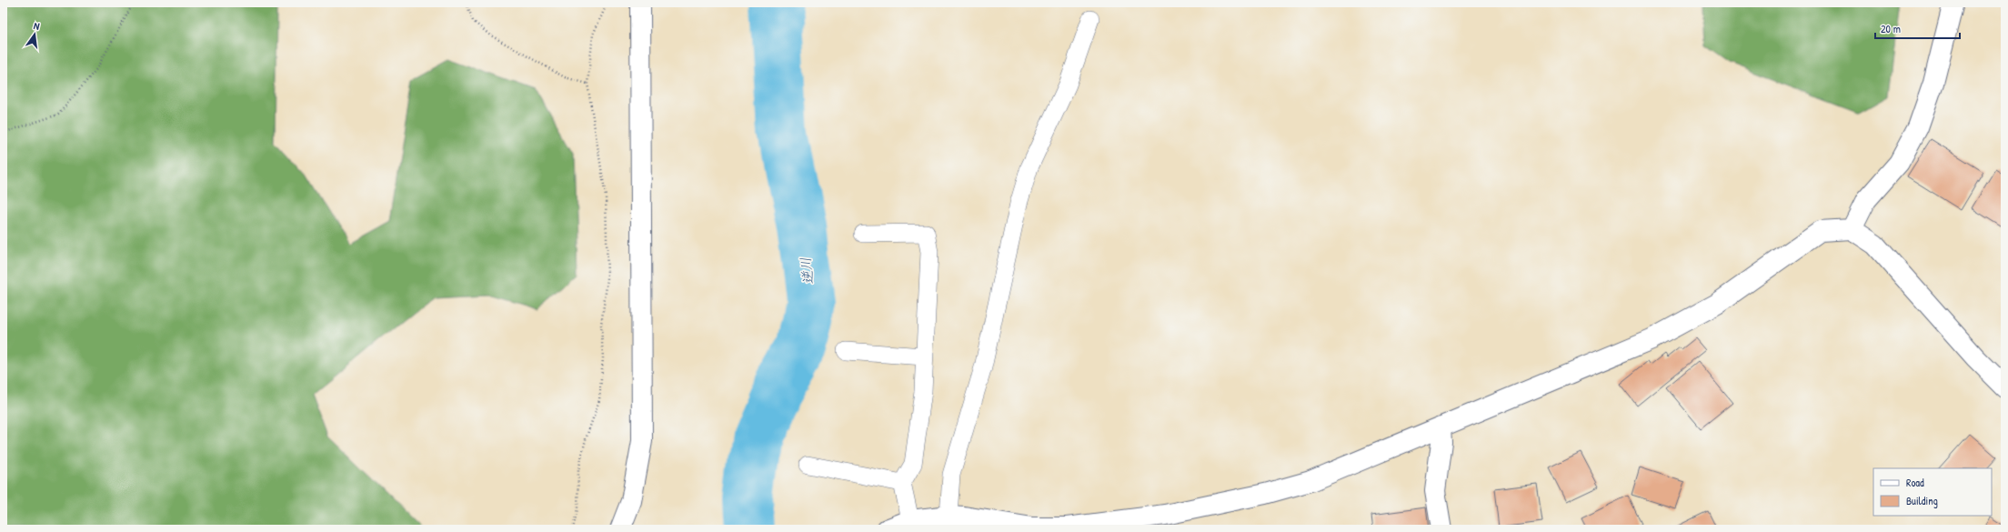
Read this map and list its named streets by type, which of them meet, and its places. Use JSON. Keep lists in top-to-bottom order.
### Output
{
  "water": ["逆川"],
  "legend": ["Road", "Building"],
  "scale_bar": "20 m",
  "north": "top"
}
